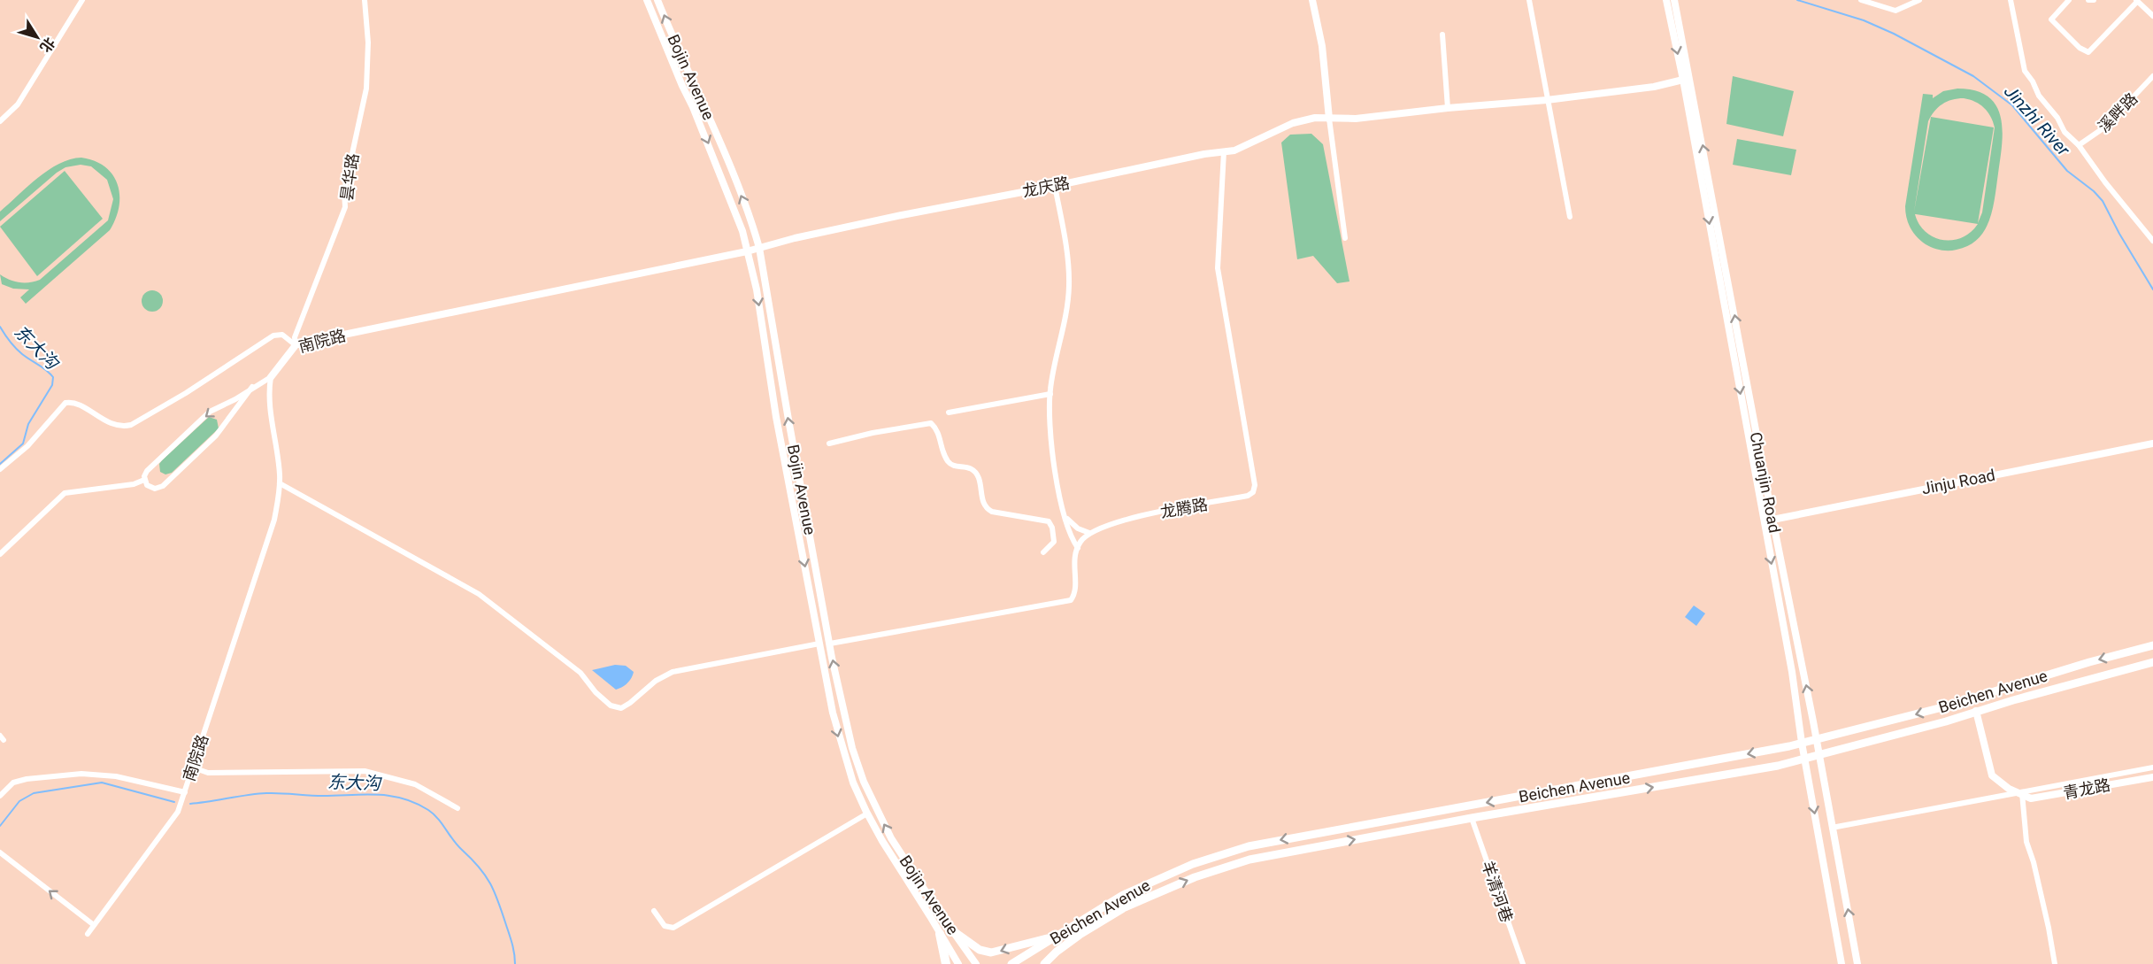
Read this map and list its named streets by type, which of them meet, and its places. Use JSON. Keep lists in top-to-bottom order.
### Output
{
  "streets": {
    "main road": [
      "Bojin Avenue",
      "龙庆路",
      "南院路",
      "Jinju Road",
      "Chuanjin Road",
      "Beichen Avenue",
      "青龙路"
    ],
    "street": [
      "溪畔路",
      "昙华路",
      "龙腾路",
      "羊清河巷"
    ]
  },
  "crossings": [
    ["Bojin Avenue", "龙庆路"],
    ["Bojin Avenue", "南院路"],
    ["昙华路", "南院路"],
    ["龙庆路", "南院路"],
    ["龙庆路", "Chuanjin Road"],
    ["龙庆路", "龙腾路"],
    ["Jinju Road", "Chuanjin Road"],
    ["Chuanjin Road", "Beichen Avenue"],
    ["Beichen Avenue", "羊清河巷"]
  ],
  "water": ["Jinzhi River", "东大沟"],
  "north": "bottom right"
}
